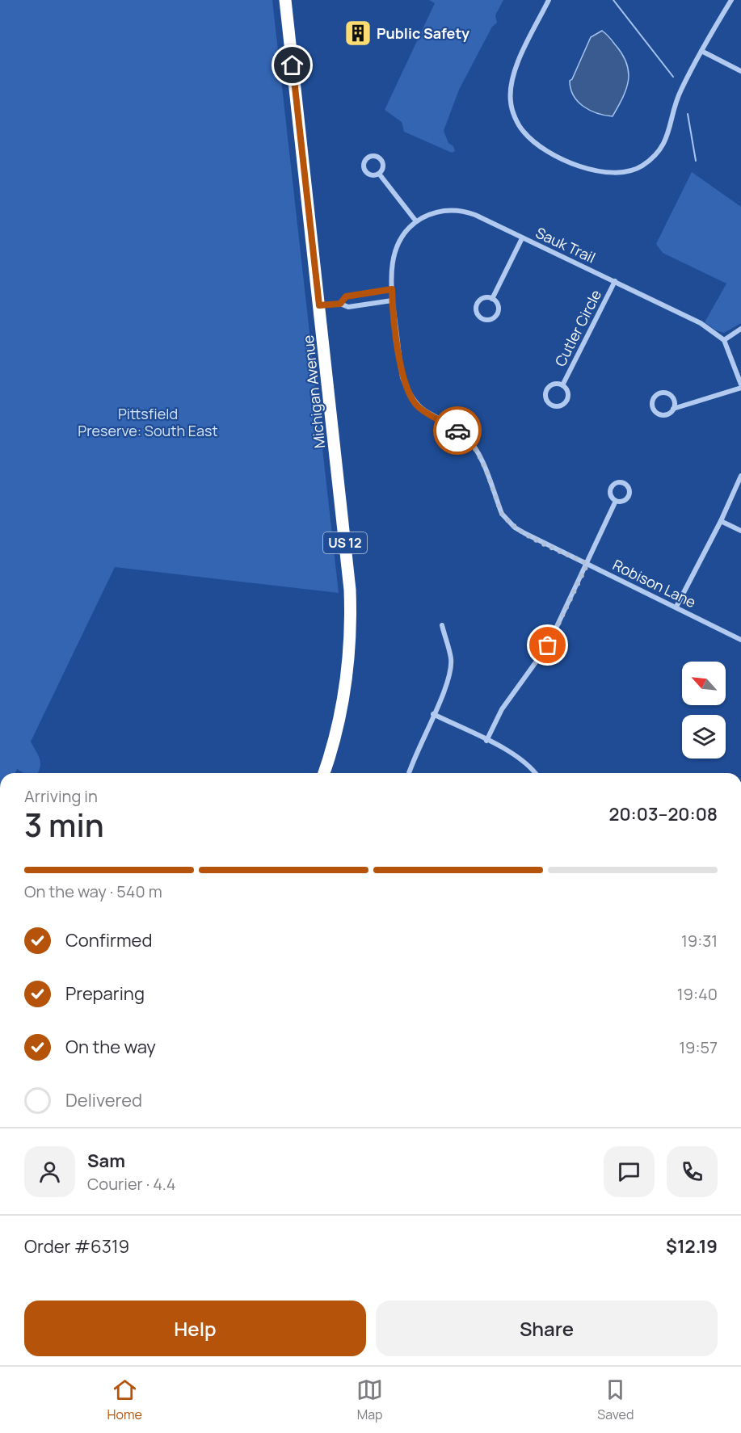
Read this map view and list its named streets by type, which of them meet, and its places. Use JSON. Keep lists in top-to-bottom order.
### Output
{
  "streets": {
    "highway": ["Michigan Avenue", "US 12"],
    "street": ["Sauk Trail", "Cutler Circle", "Robison Lane"]
  },
  "crossings": [
    ["Sauk Trail", "Cutler Circle"],
    ["Sauk Trail", "Robison Lane"]
  ],
  "parks": ["Pittsfield Preserve: South East"],
  "places": {
    "building": ["Public Safety"]
  },
  "north": "top left",
  "page": {
    "heading": ["3 min", "Arriving in", "20:03–20:08"],
    "panel": [
      "Sam",
      "Courier · 4.4",
      "Order #6319",
      "$12.19"
    ],
    "bar": "On the way · 540 m",
    "list": [
      ["Confirmed", "19:31"],
      ["Preparing", "19:40"],
      ["On the way", "19:57"],
      "Delivered"
    ],
    "buttons": ["Help", "Share"],
    "tabs": ["Home", "Map", "Saved"]
  }
}
